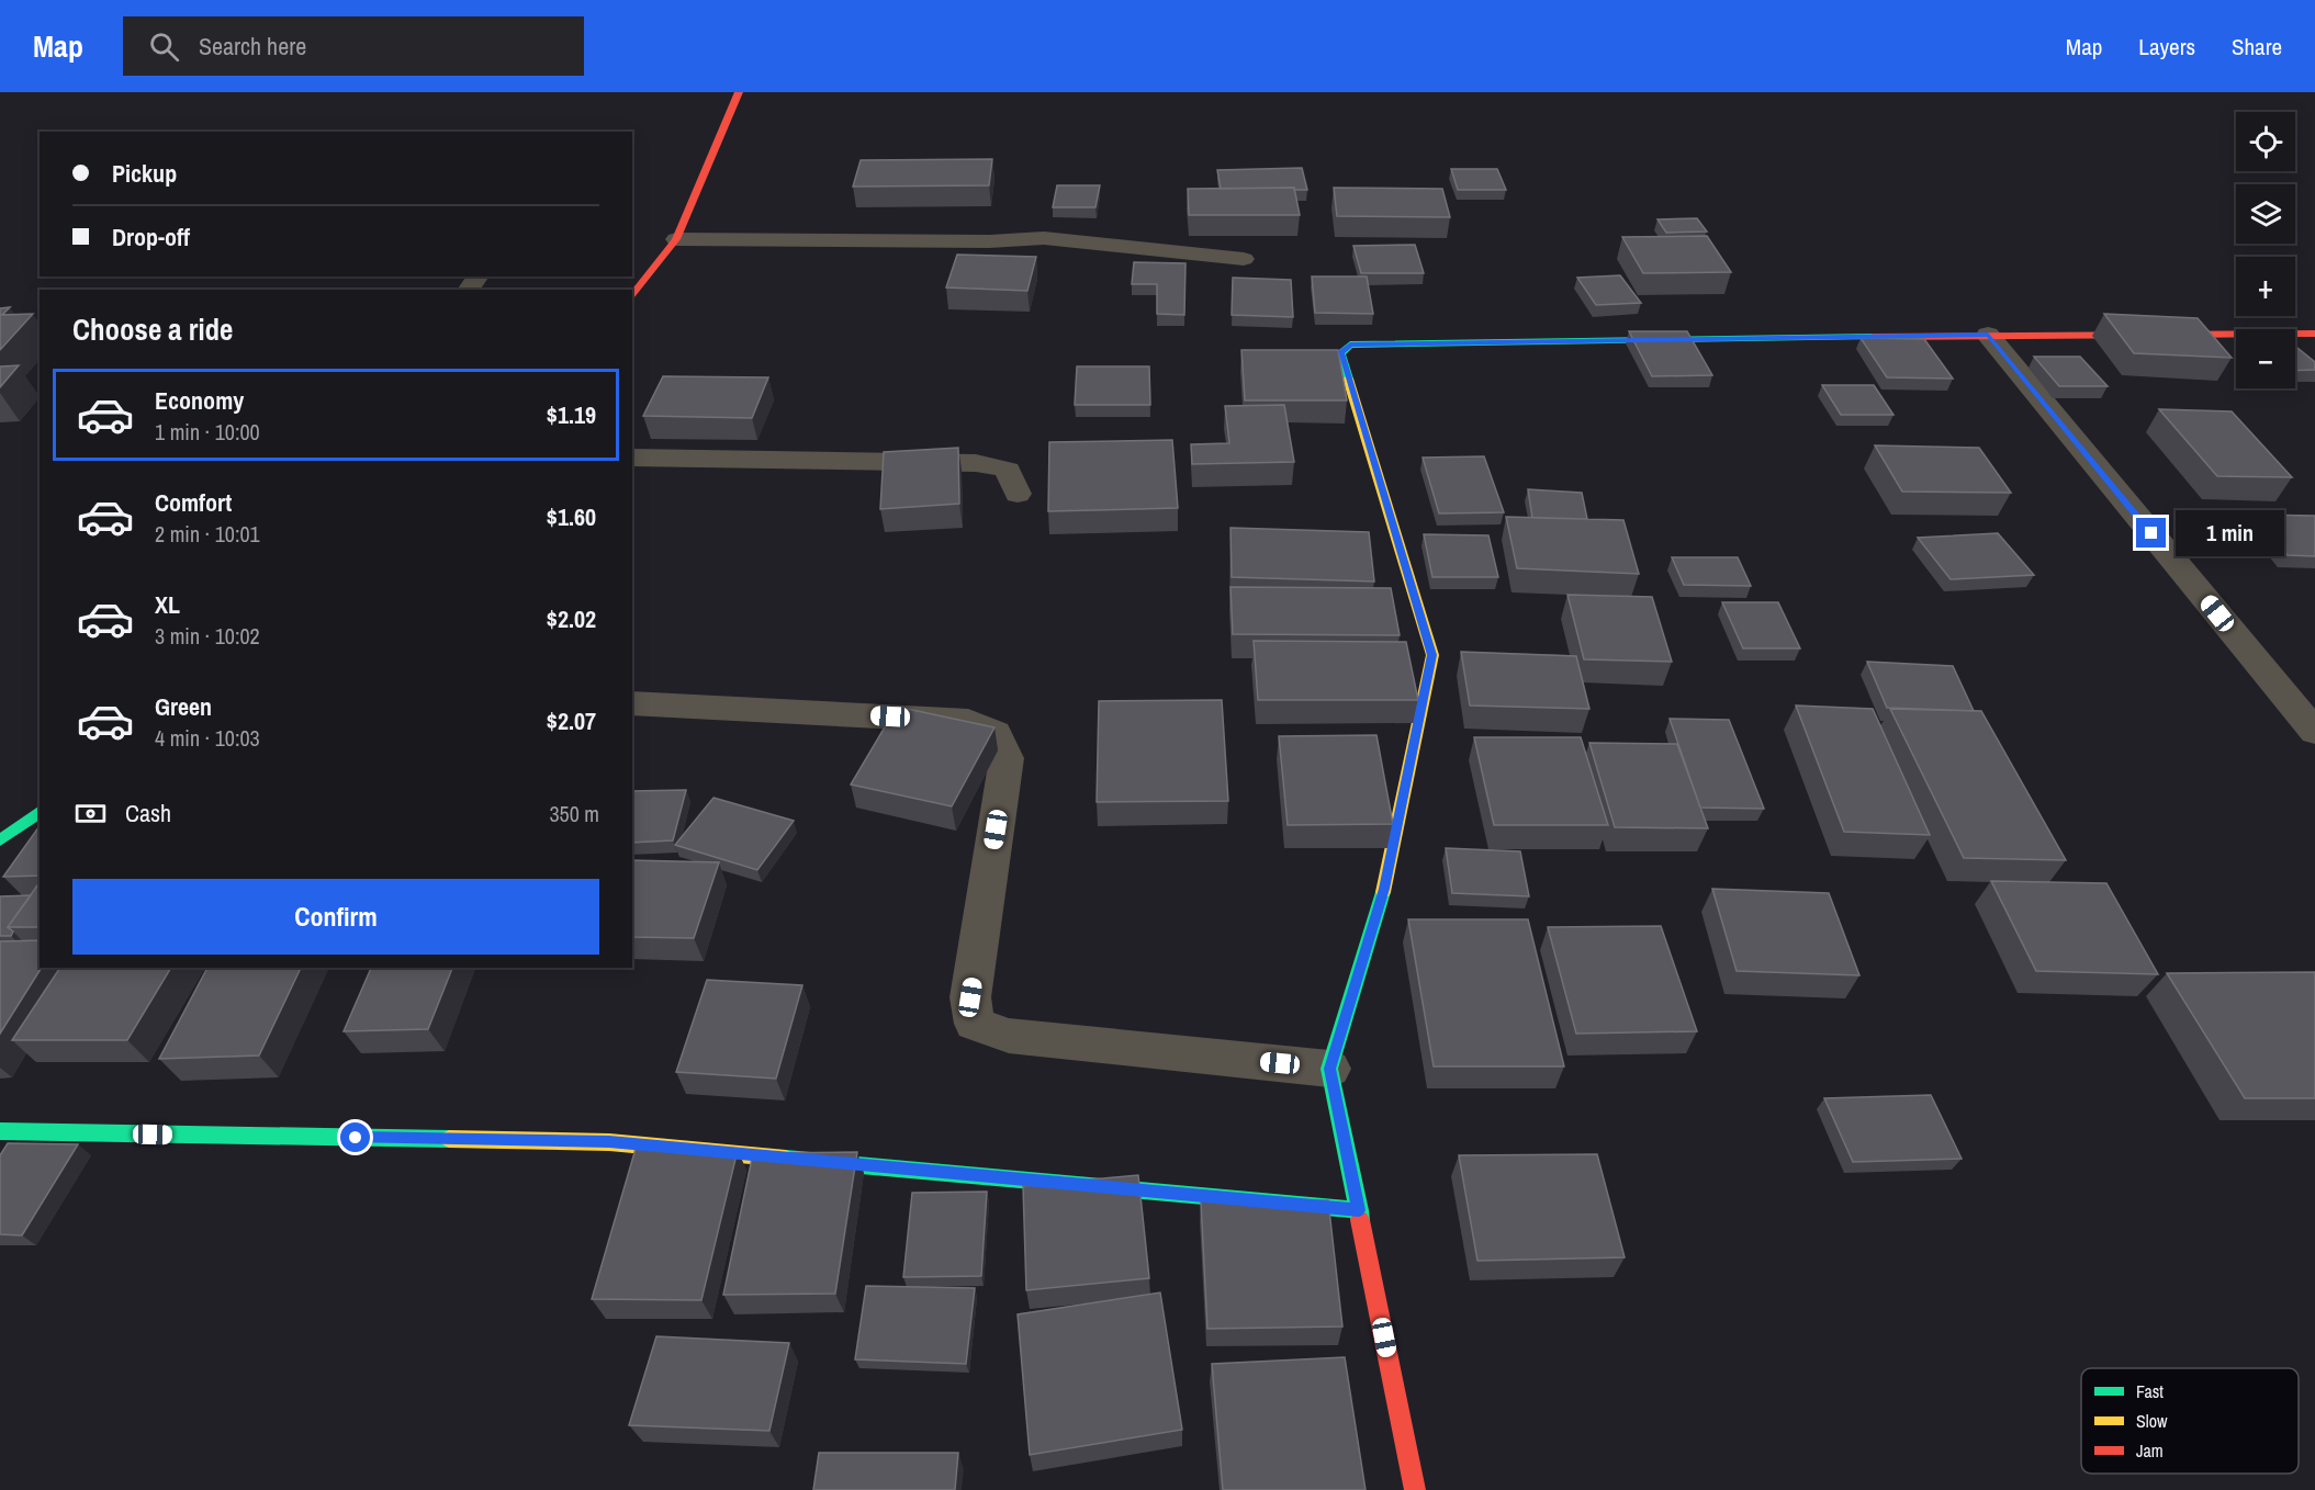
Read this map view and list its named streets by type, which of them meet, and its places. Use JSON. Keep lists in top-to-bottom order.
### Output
{
  "legend": ["Fast", "Slow", "Jam"],
  "page": {
    "header": "Map",
    "search": "Search here",
    "nav": ["Map", "Layers", "Share"],
    "map_buttons": ["+", "−"],
    "banner": ["Pickup", "Drop-off"],
    "heading": "Choose a ride",
    "list": [
      {
        "name": "Economy",
        "note": "1 min · 10:00",
        "value": "$1.19"
      },
      {
        "name": "Comfort",
        "note": "2 min · 10:01",
        "value": "$1.60"
      },
      {
        "name": "XL",
        "note": "3 min · 10:02",
        "value": "$2.02"
      },
      {
        "name": "Green",
        "note": "4 min · 10:03",
        "value": "$2.07"
      }
    ],
    "bubble": "1 min",
    "pay": ["Cash", "350 m"],
    "buttons": "Confirm"
  }
}
